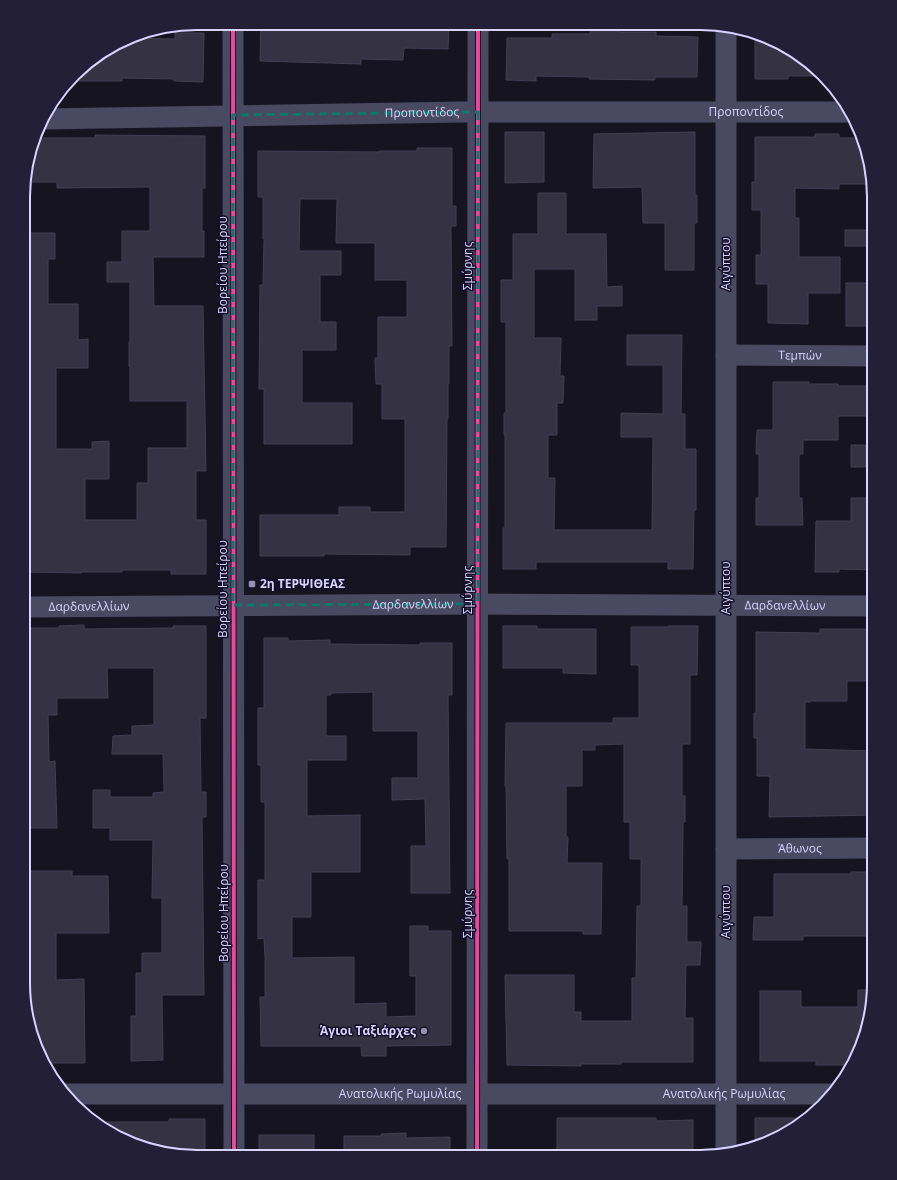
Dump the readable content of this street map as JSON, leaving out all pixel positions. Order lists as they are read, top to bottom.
{
  "streets": {
    "street": [
      "Προποντίδος",
      "Αιγύπτου",
      "Βορείου Ηπείρου",
      "Σμύρνης",
      "Τεμπών",
      "Δαρδανελλίων",
      "Άθωνος",
      "Ανατολικής Ρωμυλίας"
    ]
  },
  "crossings": [
    ["Προποντίδος", "Αιγύπτου"],
    ["Προποντίδος", "Βορείου Ηπείρου"],
    ["Προποντίδος", "Σμύρνης"],
    ["Αιγύπτου", "Τεμπών"],
    ["Αιγύπτου", "Δαρδανελλίων"],
    ["Αιγύπτου", "Άθωνος"],
    ["Αιγύπτου", "Ανατολικής Ρωμυλίας"],
    ["Βορείου Ηπείρου", "Δαρδανελλίων"],
    ["Βορείου Ηπείρου", "Ανατολικής Ρωμυλίας"],
    ["Σμύρνης", "Δαρδανελλίων"],
    ["Σμύρνης", "Ανατολικής Ρωμυλίας"]
  ],
  "places": {
    "transit": ["2η ΤΕΡΨΙΘΕΑΣ"],
    "other": ["Άγιοι Ταξιάρχες"]
  }
}
